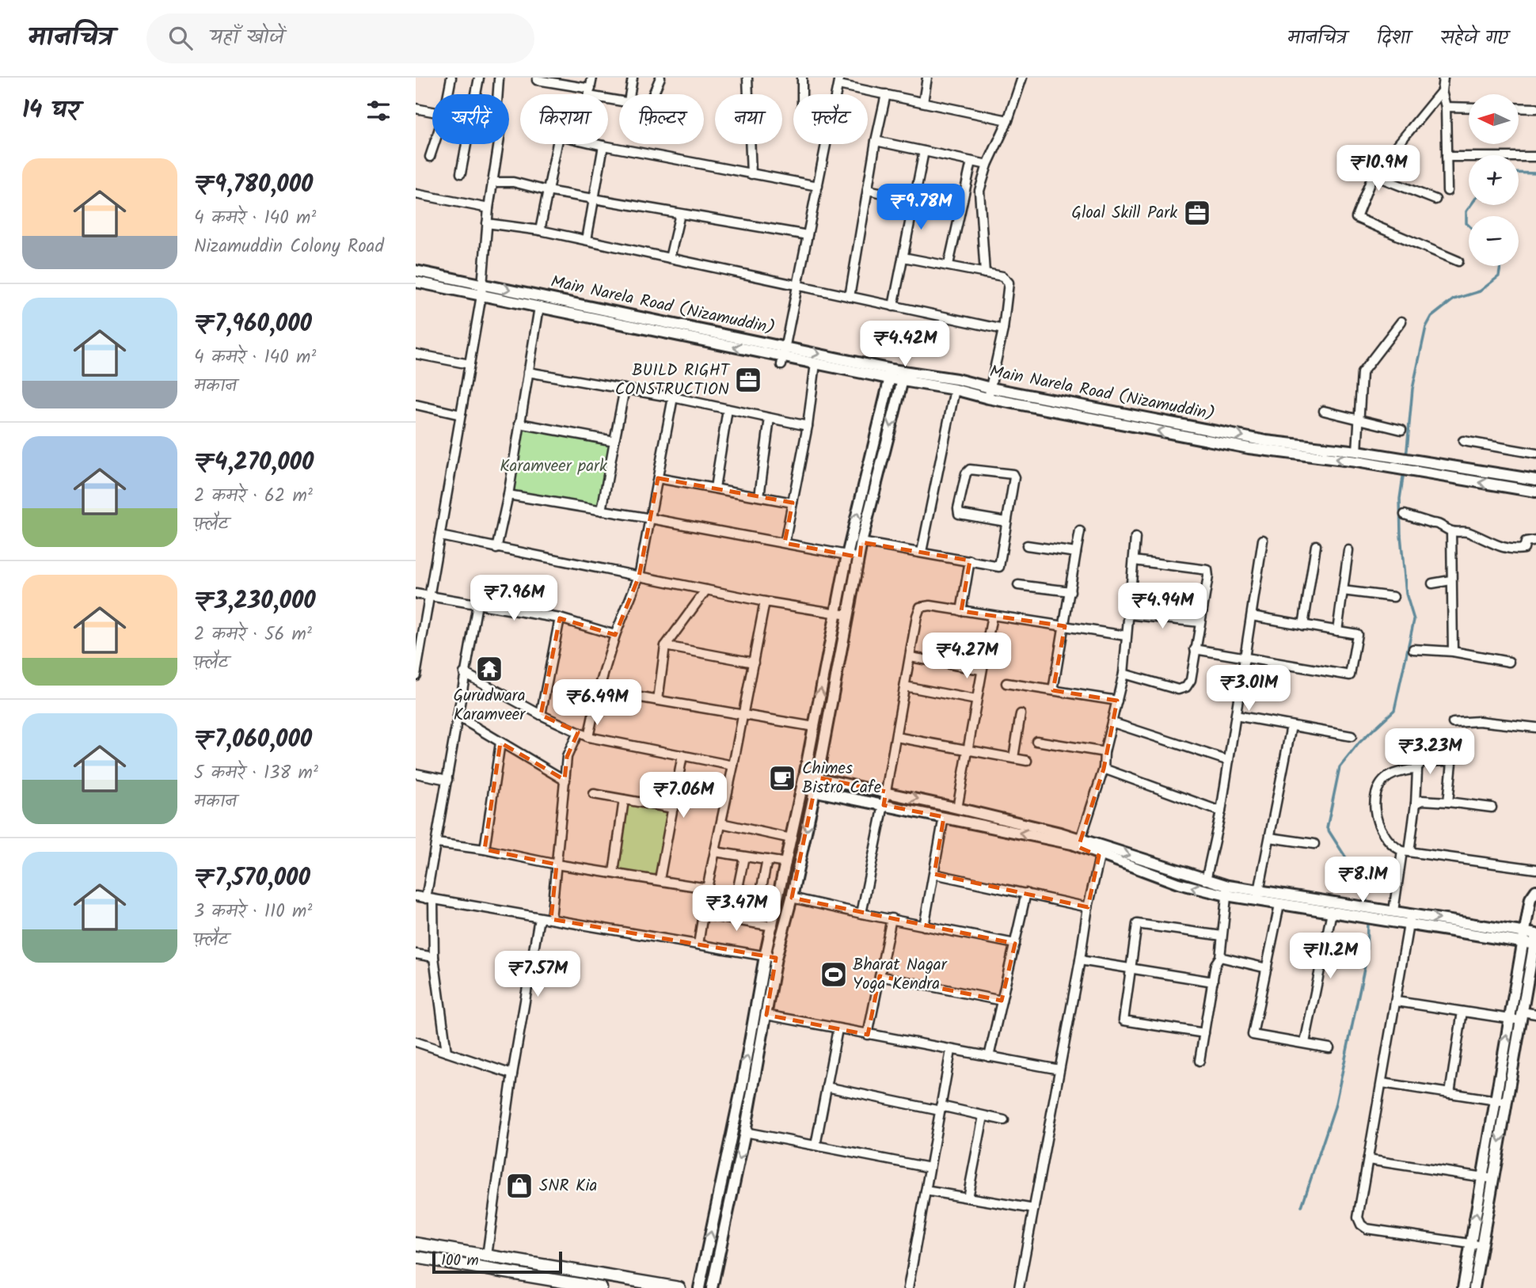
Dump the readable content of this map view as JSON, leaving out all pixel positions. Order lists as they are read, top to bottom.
{
  "streets": {
    "street": ["Main Narela Road (Nizamuddin)"]
  },
  "parks": ["Karamveer park"],
  "places": {
    "office": ["Gloal Skill Park", "BUILD RIGHT CONSTRUCTION"],
    "temple": ["Gurudwara Karamveer"],
    "cafe": ["Chimes Bistro Cafe"],
    "sports": ["Bharat Nagar Yoga Kendra"],
    "shop": ["SNR Kia"]
  },
  "scale_bar": "100 m",
  "north": "left",
  "page": {
    "header": "मानचित्र",
    "search": "यहाँ खोजें",
    "nav": ["मानचित्र", "दिशा", "सहेजे गए"],
    "heading": "14 घर",
    "map_buttons": ["+", "−"],
    "chip": [
      "खरीदें",
      "किराया",
      "फ़िल्टर",
      "नया",
      "फ़्लैट"
    ],
    "list": [
      {
        "name": "₹9,780,000",
        "note": "4 कमरे · 140 m² · Nizamuddin Colony Road"
      },
      {
        "name": "₹7,960,000",
        "note": "4 कमरे · 140 m² · मकान"
      },
      {
        "name": "₹4,270,000",
        "note": "2 कमरे · 62 m² · फ़्लैट"
      },
      {
        "name": "₹3,230,000",
        "note": "2 कमरे · 56 m² · फ़्लैट"
      },
      {
        "name": "₹7,060,000",
        "note": "5 कमरे · 138 m² · मकान"
      },
      {
        "name": "₹7,570,000",
        "note": "3 कमरे · 110 m² · फ़्लैट"
      }
    ],
    "price": [
      "₹10.9M",
      "₹9.78M",
      "₹4.42M",
      "₹7.96M",
      "₹4.94M",
      "₹4.27M",
      "₹3.01M",
      "₹6.49M",
      "₹3.23M",
      "₹7.06M",
      "₹8.1M",
      "₹3.47M",
      "₹11.2M",
      "₹7.57M"
    ],
    "scale": "100 m"
  }
}
